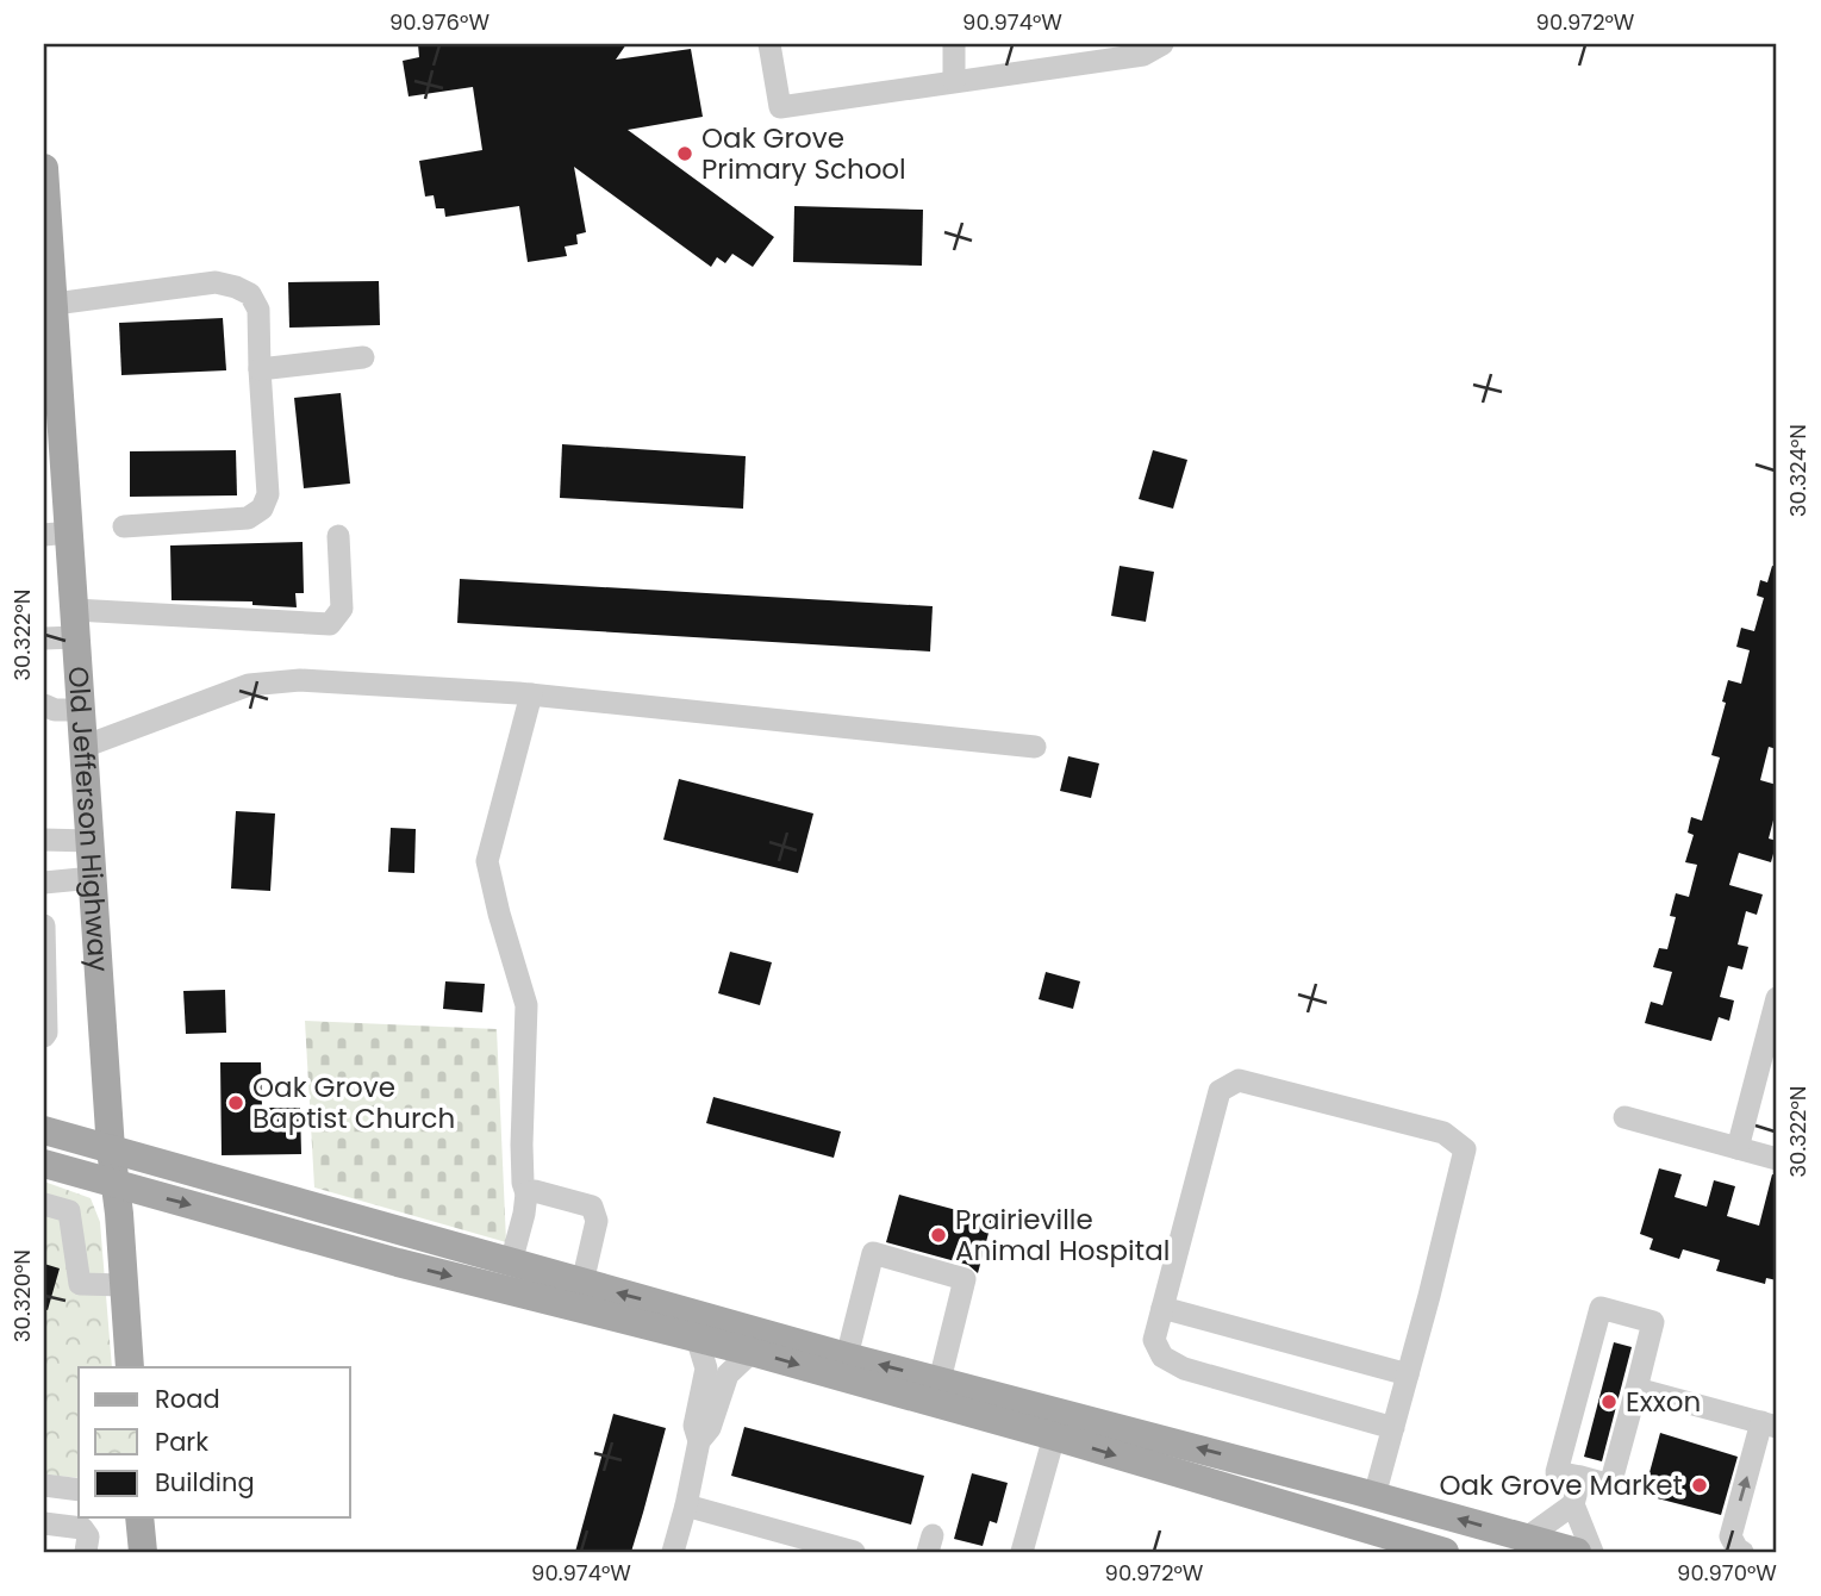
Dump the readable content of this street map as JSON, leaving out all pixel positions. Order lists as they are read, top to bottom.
{
  "streets": {
    "main road": ["Old Jefferson Highway"]
  },
  "places": [
    "Oak Grove Primary School",
    "Oak Grove Baptist Church",
    "Prairieville Animal Hospital",
    "Exxon",
    "Oak Grove Market"
  ],
  "legend": ["Road", "Park", "Building"],
  "coordinates": [
    "90.976°W",
    "90.974°W",
    "90.972°W",
    "30.324°N",
    "30.322°N",
    "30.320°N",
    "90.970°W"
  ]
}
